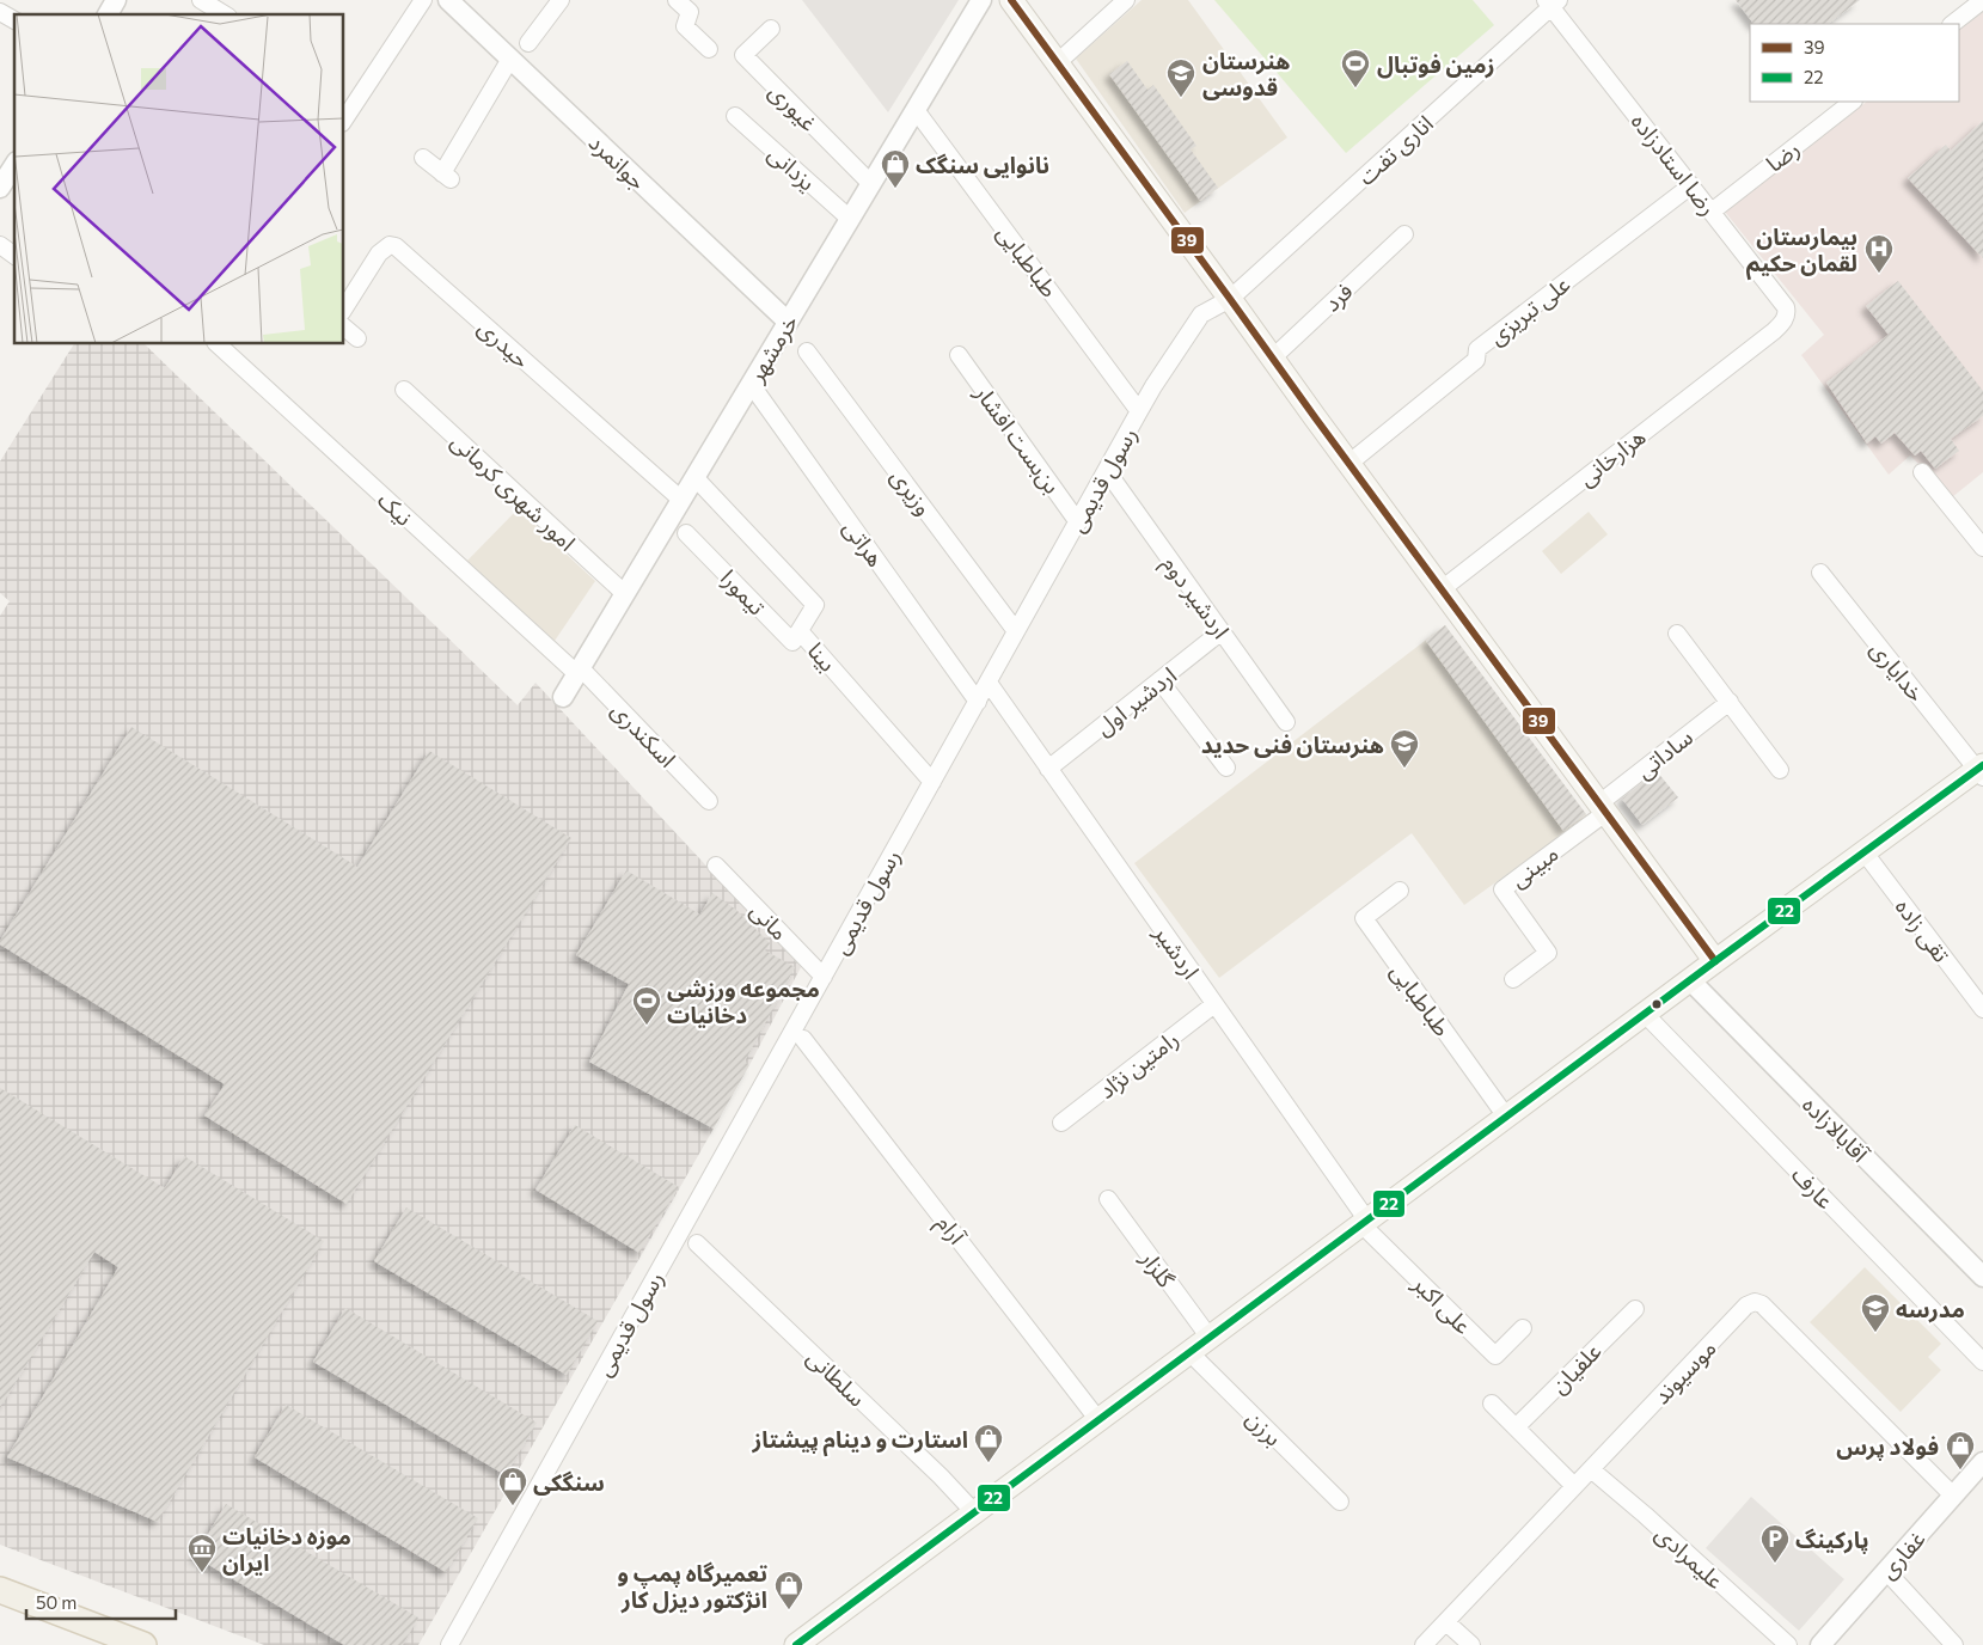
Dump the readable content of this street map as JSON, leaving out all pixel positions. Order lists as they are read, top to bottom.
{
  "streets": {
    "street": [
      "غیوری",
      "اناری تفت",
      "رضا",
      "جوانمرد",
      "رضا استادزاده",
      "یزدانی",
      "طباطبایی",
      "فرد",
      "علی تبریزی",
      "حیدری",
      "خرمشهر",
      "بن‌بست افشار",
      "هزارخانی",
      "رسول قدیمی",
      "امور شهری کرمانی",
      "وزیری",
      "نیک",
      "هراتی",
      "تیمورا",
      "اردشیر دوم",
      "بینا",
      "خدایاری",
      "اردشیر اول",
      "اسکندری",
      "ساداتی",
      "مبینی",
      "مانی",
      "تقی زاده",
      "اردشیر",
      "رامتین نژاد",
      "آقابالازاده",
      "عارف",
      "آرام",
      "گلزار",
      "علی اکبر",
      "علفیان",
      "موسیوند",
      "سلطانی",
      "برزن",
      "غفاری",
      "علیمرادی"
    ]
  },
  "crossings": [
    ["غیوری", "خرمشهر"],
    ["اناری تفت", "رضا استادزاده"],
    ["اناری تفت", "رسول قدیمی"],
    ["رضا", "رضا استادزاده"],
    ["جوانمرد", "خرمشهر"],
    ["رضا استادزاده", "علی تبریزی"],
    ["رضا استادزاده", "هزارخانی"],
    ["یزدانی", "خرمشهر"],
    ["طباطبایی", "خرمشهر"],
    ["طباطبایی", "رسول قدیمی"],
    ["حیدری", "خرمشهر"],
    ["خرمشهر", "امور شهری کرمانی"],
    ["خرمشهر", "نیک"],
    ["خرمشهر", "هراتی"],
    ["خرمشهر", "بینا"],
    ["خرمشهر", "اسکندری"],
    ["بن‌بست افشار", "رسول قدیمی"],
    ["رسول قدیمی", "وزیری"],
    ["رسول قدیمی", "هراتی"],
    ["رسول قدیمی", "اردشیر دوم"],
    ["رسول قدیمی", "بینا"],
    ["رسول قدیمی", "مانی"],
    ["رسول قدیمی", "اردشیر"],
    ["نیک", "اسکندری"],
    ["تیمورا", "بینا"],
    ["اردشیر دوم", "اردشیر اول"],
    ["اردشیر اول", "اردشیر"],
    ["ساداتی", "مبینی"],
    ["اردشیر", "رامتین نژاد"],
    ["اردشیر", "علی اکبر"],
    ["موسیوند", "غفاری"],
    ["موسیوند", "علیمرادی"]
  ],
  "places": {
    "sports": ["زمین فوتبال", "مجموعه ورزشی دخانیات"],
    "school or university": ["هنرستان قدوسی", "هنرستان فنی حدید", "مدرسه"],
    "shop": [
      "نانوایی سنگک",
      "استارت و دینام پیشتاز",
      "فولاد پرس",
      "سنگکی",
      "تعمیرگاه پمپ و انژکتور دیزل کار"
    ],
    "hospital": ["بیمارستان لقمان حکیم"],
    "parking": ["پارکینگ"],
    "museum": ["موزه دخانیات ایران"]
  },
  "lines": ["transit line 39", "transit line 22"],
  "legend": ["39", "22"],
  "scale_bar": "50 m"
}
